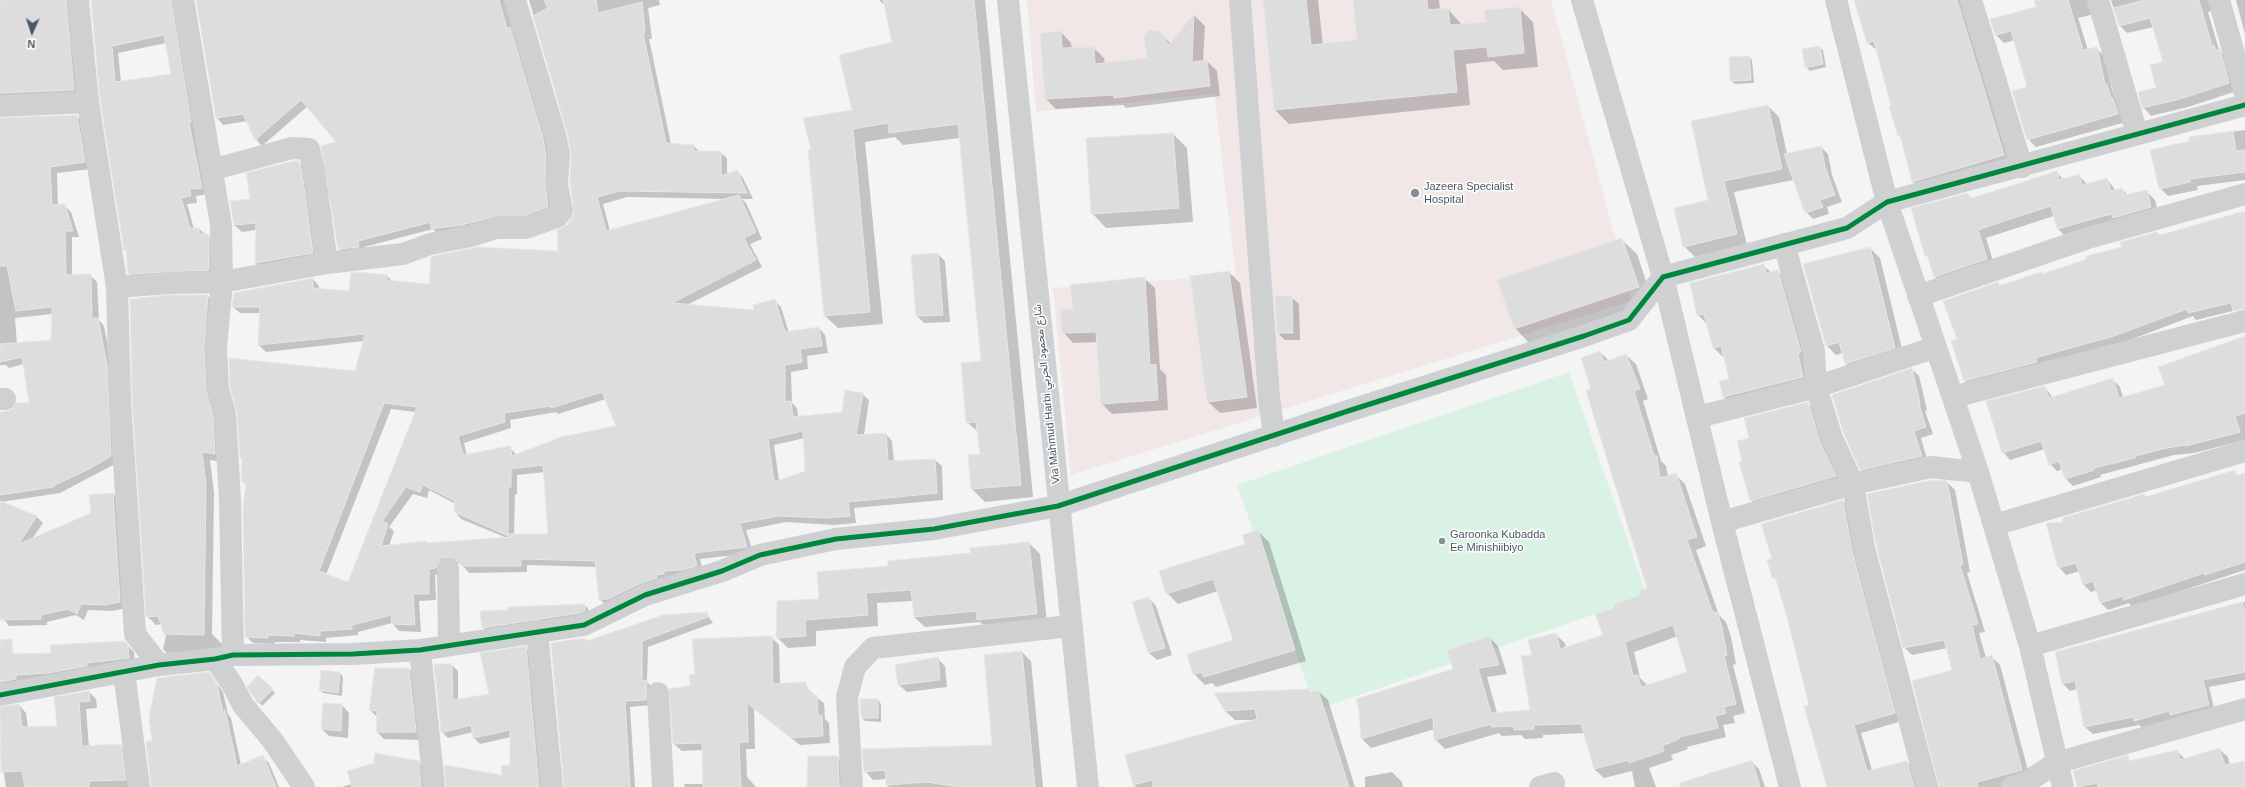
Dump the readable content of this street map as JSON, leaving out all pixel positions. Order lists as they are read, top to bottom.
{
  "streets": {
    "street": ["Via Mahmud Harbi شارع محمود الحربي"]
  },
  "places": ["Jazeera Specialist Hospital", "Garoonka Kubadda Ee Minishiibiyo"],
  "north": "bottom"
}
